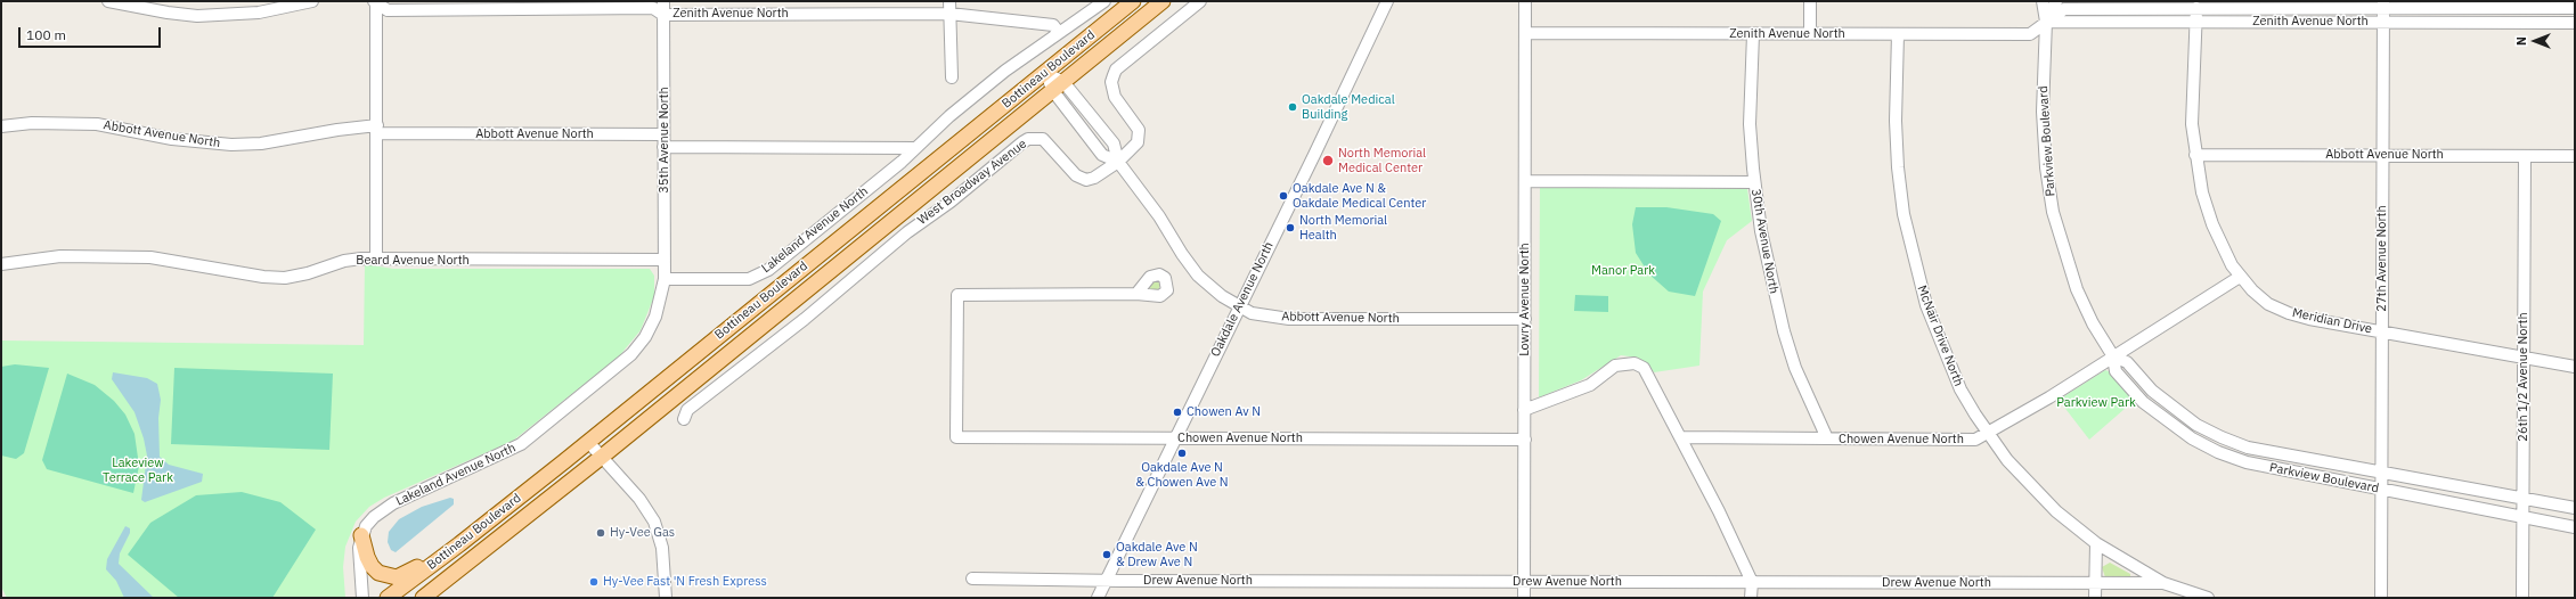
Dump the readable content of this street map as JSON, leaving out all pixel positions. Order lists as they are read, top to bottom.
{
  "streets": {
    "main road": ["Bottineau Boulevard"],
    "street": [
      "Zenith Avenue North",
      "Abbott Avenue North",
      "35th Avenue North",
      "Parkview Boulevard",
      "West Broadway Avenue",
      "Lakeland Avenue North",
      "30th Avenue North",
      "27th Avenue North",
      "Beard Avenue North",
      "Oakdale Avenue North",
      "Lowry Avenue North",
      "Meridian Drive",
      "McNair Drive North",
      "26th 1/2 Avenue North",
      "Chowen Avenue North",
      "Drew Avenue North"
    ]
  },
  "crossings": [
    ["Zenith Avenue North", "35th Avenue North"],
    ["Zenith Avenue North", "Parkview Boulevard"],
    ["Zenith Avenue North", "Lakeland Avenue North"],
    ["Zenith Avenue North", "30th Avenue North"],
    ["Zenith Avenue North", "27th Avenue North"],
    ["Zenith Avenue North", "Lowry Avenue North"],
    ["Zenith Avenue North", "Meridian Drive"],
    ["Zenith Avenue North", "McNair Drive North"],
    ["Bottineau Boulevard", "Abbott Avenue North"],
    ["Abbott Avenue North", "35th Avenue North"],
    ["Abbott Avenue North", "West Broadway Avenue"],
    ["Abbott Avenue North", "27th Avenue North"],
    ["Abbott Avenue North", "Oakdale Avenue North"],
    ["Abbott Avenue North", "Lowry Avenue North"],
    ["Abbott Avenue North", "Meridian Drive"],
    ["Abbott Avenue North", "26th 1/2 Avenue North"],
    ["35th Avenue North", "Lakeland Avenue North"],
    ["35th Avenue North", "Beard Avenue North"],
    ["Parkview Boulevard", "27th Avenue North"],
    ["Parkview Boulevard", "26th 1/2 Avenue North"],
    ["Parkview Boulevard", "Chowen Avenue North"],
    ["30th Avenue North", "Chowen Avenue North"],
    ["27th Avenue North", "Meridian Drive"],
    ["Oakdale Avenue North", "Chowen Avenue North"],
    ["Oakdale Avenue North", "Drew Avenue North"],
    ["Lowry Avenue North", "Chowen Avenue North"],
    ["Lowry Avenue North", "Drew Avenue North"],
    ["Meridian Drive", "26th 1/2 Avenue North"],
    ["Meridian Drive", "Chowen Avenue North"],
    ["McNair Drive North", "Chowen Avenue North"],
    ["McNair Drive North", "Drew Avenue North"]
  ],
  "parks": ["Manor Park", "Parkview Park", "Lakeview Terrace Park"],
  "places": [
    "Oakdale Medical Building",
    "North Memorial Medical Center",
    "Oakdale Ave N & Oakdale Medical Center",
    "North Memorial Health",
    "Chowen Av N",
    "Oakdale Ave N & Chowen Ave N",
    "Hy-Vee Gas",
    "Oakdale Ave N & Drew Ave N",
    "Hy-Vee Fast 'N Fresh Express"
  ],
  "scale_bar": "100 m",
  "north": "left"
}
